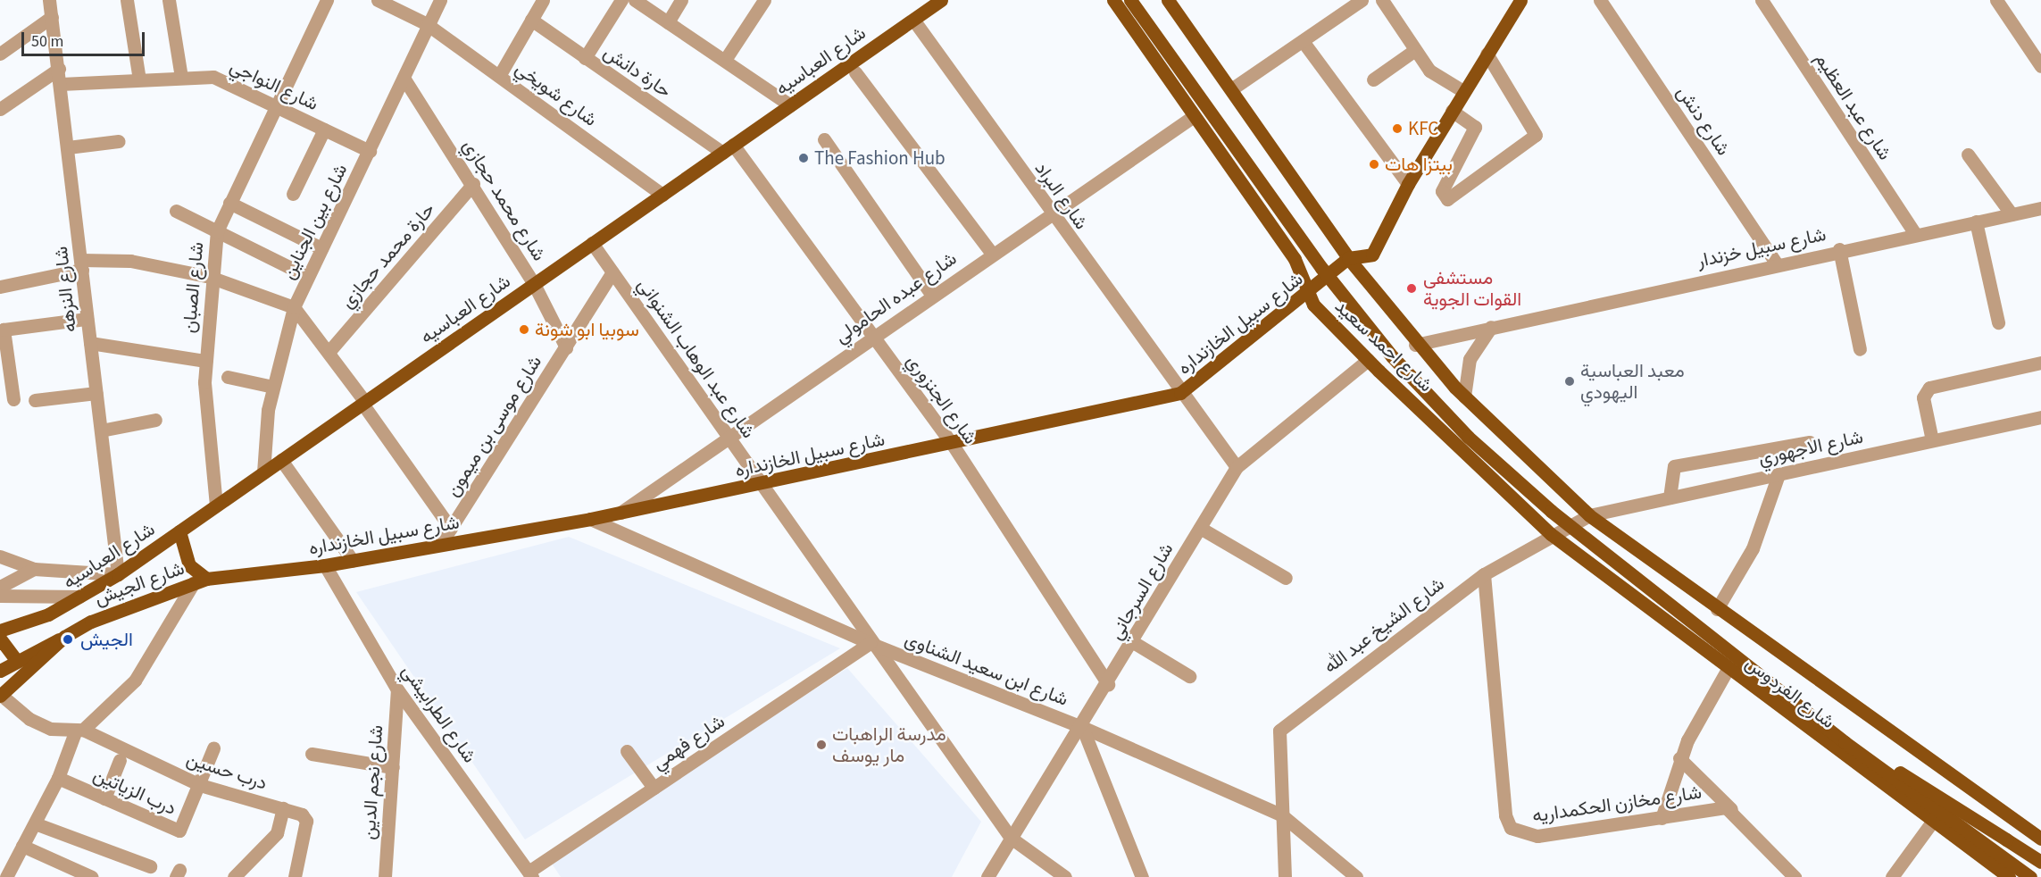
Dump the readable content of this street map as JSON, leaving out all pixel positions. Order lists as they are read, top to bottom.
{
  "streets": {
    "main road": [
      "شارع العباسيه",
      "شارع سبيل الخازنداره",
      "شارع احمد سعيد",
      "شارع الجيش",
      "شارع الفردوس"
    ],
    "street": [
      "حارة دانش",
      "شارع النواجي",
      "شارع شويخي",
      "شارع عبد العظيم",
      "شارع دنش",
      "شارع البراد",
      "شارع محمد حجازي",
      "شارع بين الجناين",
      "شارع سبيل خزندار",
      "حارة محمد حجازي",
      "شارع الصبان",
      "شارع النزهه",
      "شارع عبده الحامولي",
      "شارع عبد الوهاب الشنواني",
      "شارع الجنزوري",
      "شارع موسى بن ميمون",
      "شارع الاجهوري",
      "شارع السرجاني",
      "شارع الشيخ عبد الله",
      "شارع ابن سعيد الشناوى",
      "شارع الطرابيشي",
      "شارع فهمي",
      "درب حسين",
      "شارع نجم الدين",
      "درب الزياتين",
      "شارع مخازن الحكمداريه"
    ]
  },
  "crossings": [
    ["شارع العباسيه", "حارة دانش"],
    ["شارع العباسيه", "شارع شويخي"],
    ["شارع العباسيه", "شارع البراد"],
    ["شارع العباسيه", "شارع محمد حجازي"],
    ["شارع العباسيه", "شارع بين الجناين"],
    ["شارع العباسيه", "شارع الصبان"],
    ["شارع العباسيه", "شارع النزهه"],
    ["شارع العباسيه", "شارع عبد الوهاب الشنواني"],
    ["شارع العباسيه", "شارع الجنزوري"],
    ["حارة دانش", "شارع الجنزوري"],
    ["شارع النواجي", "شارع بين الجناين"],
    ["شارع النواجي", "شارع الصبان"],
    ["شارع النواجي", "شارع النزهه"],
    ["شارع شويخي", "شارع بين الجناين"],
    ["شارع عبد العظيم", "شارع سبيل خزندار"],
    ["شارع دنش", "شارع سبيل خزندار"],
    ["شارع البراد", "شارع عبده الحامولي"],
    ["شارع البراد", "شارع سبيل الخازنداره"],
    ["شارع البراد", "شارع السرجاني"],
    ["شارع محمد حجازي", "شارع بين الجناين"],
    ["شارع محمد حجازي", "حارة محمد حجازي"],
    ["شارع محمد حجازي", "شارع موسى بن ميمون"],
    ["شارع سبيل خزندار", "شارع احمد سعيد"],
    ["شارع عبده الحامولي", "شارع سبيل الخازنداره"],
    ["شارع عبده الحامولي", "شارع احمد سعيد"],
    ["شارع عبده الحامولي", "شارع عبد الوهاب الشنواني"],
    ["شارع عبده الحامولي", "شارع الجنزوري"],
    ["شارع سبيل الخازنداره", "شارع احمد سعيد"],
    ["شارع سبيل الخازنداره", "شارع عبد الوهاب الشنواني"],
    ["شارع سبيل الخازنداره", "شارع الجنزوري"],
    ["شارع سبيل الخازنداره", "شارع موسى بن ميمون"],
    ["شارع سبيل الخازنداره", "شارع الجيش"],
    ["شارع سبيل الخازنداره", "شارع ابن سعيد الشناوى"],
    ["شارع سبيل الخازنداره", "شارع الطرابيشي"],
    ["شارع احمد سعيد", "شارع الاجهوري"],
    ["شارع احمد سعيد", "شارع السرجاني"],
    ["شارع احمد سعيد", "شارع الشيخ عبد الله"],
    ["شارع احمد سعيد", "شارع الفردوس"],
    ["شارع عبد الوهاب الشنواني", "شارع موسى بن ميمون"],
    ["شارع عبد الوهاب الشنواني", "شارع السرجاني"],
    ["شارع عبد الوهاب الشنواني", "شارع ابن سعيد الشناوى"],
    ["شارع عبد الوهاب الشنواني", "شارع فهمي"],
    ["شارع الجنزوري", "شارع السرجاني"],
    ["شارع الاجهوري", "شارع الشيخ عبد الله"],
    ["شارع الاجهوري", "شارع الفردوس"],
    ["شارع الجيش", "درب حسين"],
    ["شارع السرجاني", "شارع ابن سعيد الشناوى"],
    ["شارع الشيخ عبد الله", "شارع ابن سعيد الشناوى"],
    ["شارع الشيخ عبد الله", "شارع الفردوس"],
    ["شارع الشيخ عبد الله", "شارع مخازن الحكمداريه"],
    ["شارع ابن سعيد الشناوى", "شارع فهمي"],
    ["شارع الطرابيشي", "شارع فهمي"],
    ["شارع الطرابيشي", "شارع نجم الدين"],
    ["درب حسين", "درب الزياتين"]
  ],
  "places": [
    "KFC",
    "The Fashion Hub",
    "بيتزا هات",
    "مستشفى القوات الجوية",
    "سوبيا ابو شونة",
    "معبد العباسية اليهودي",
    "الجيش",
    "مدرسة الراهبات مار يوسف"
  ],
  "scale_bar": "50 m"
}
